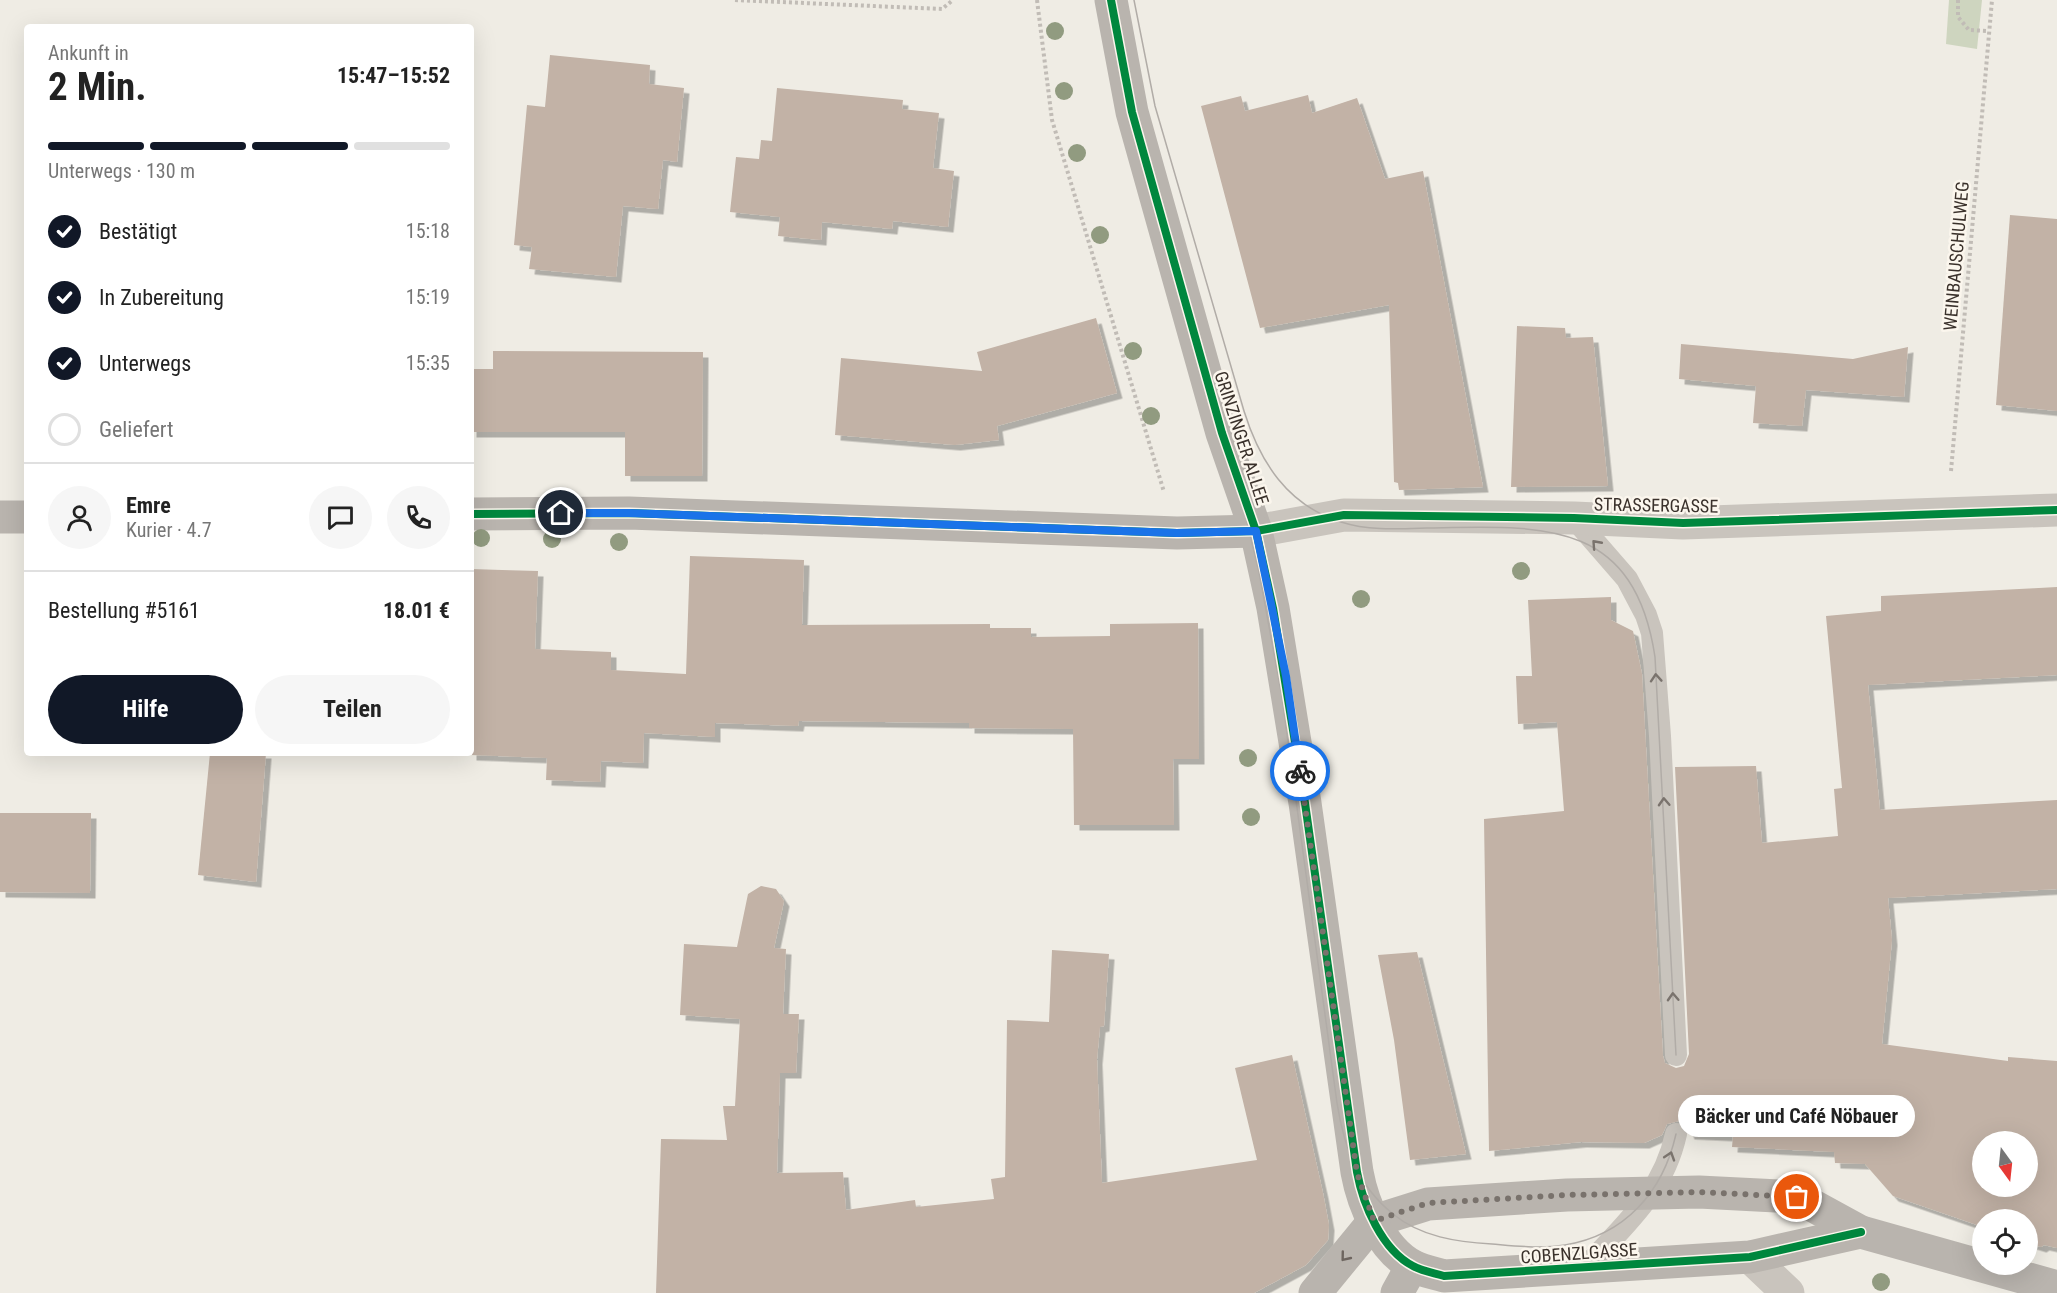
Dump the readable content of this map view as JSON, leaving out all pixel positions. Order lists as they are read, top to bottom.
{
  "streets": {
    "street": ["GRINZINGER ALLEE", "STRASSERGASSE", "COBENZLGASSE"],
    "path": ["WEINBAUSCHULWEG"]
  },
  "crossings": [
    ["WEINBAUSCHULWEG", "STRASSERGASSE"],
    ["GRINZINGER ALLEE", "STRASSERGASSE"],
    ["GRINZINGER ALLEE", "COBENZLGASSE"]
  ],
  "places": ["Bäcker und Café Nöbauer"],
  "north": "bottom",
  "page": {
    "heading": ["2 Min.", "Ankunft in", "15:47–15:52"],
    "panel": [
      "Emre",
      "Kurier · 4.7",
      "Bestellung #5161",
      "18.01 €"
    ],
    "bar": "Unterwegs · 130 m",
    "list": [
      ["Bestätigt", "15:18"],
      ["In Zubereitung", "15:19"],
      ["Unterwegs", "15:35"],
      "Geliefert"
    ],
    "buttons": ["Hilfe", "Teilen"],
    "bubble": "Bäcker und Café Nöbauer"
  }
}
